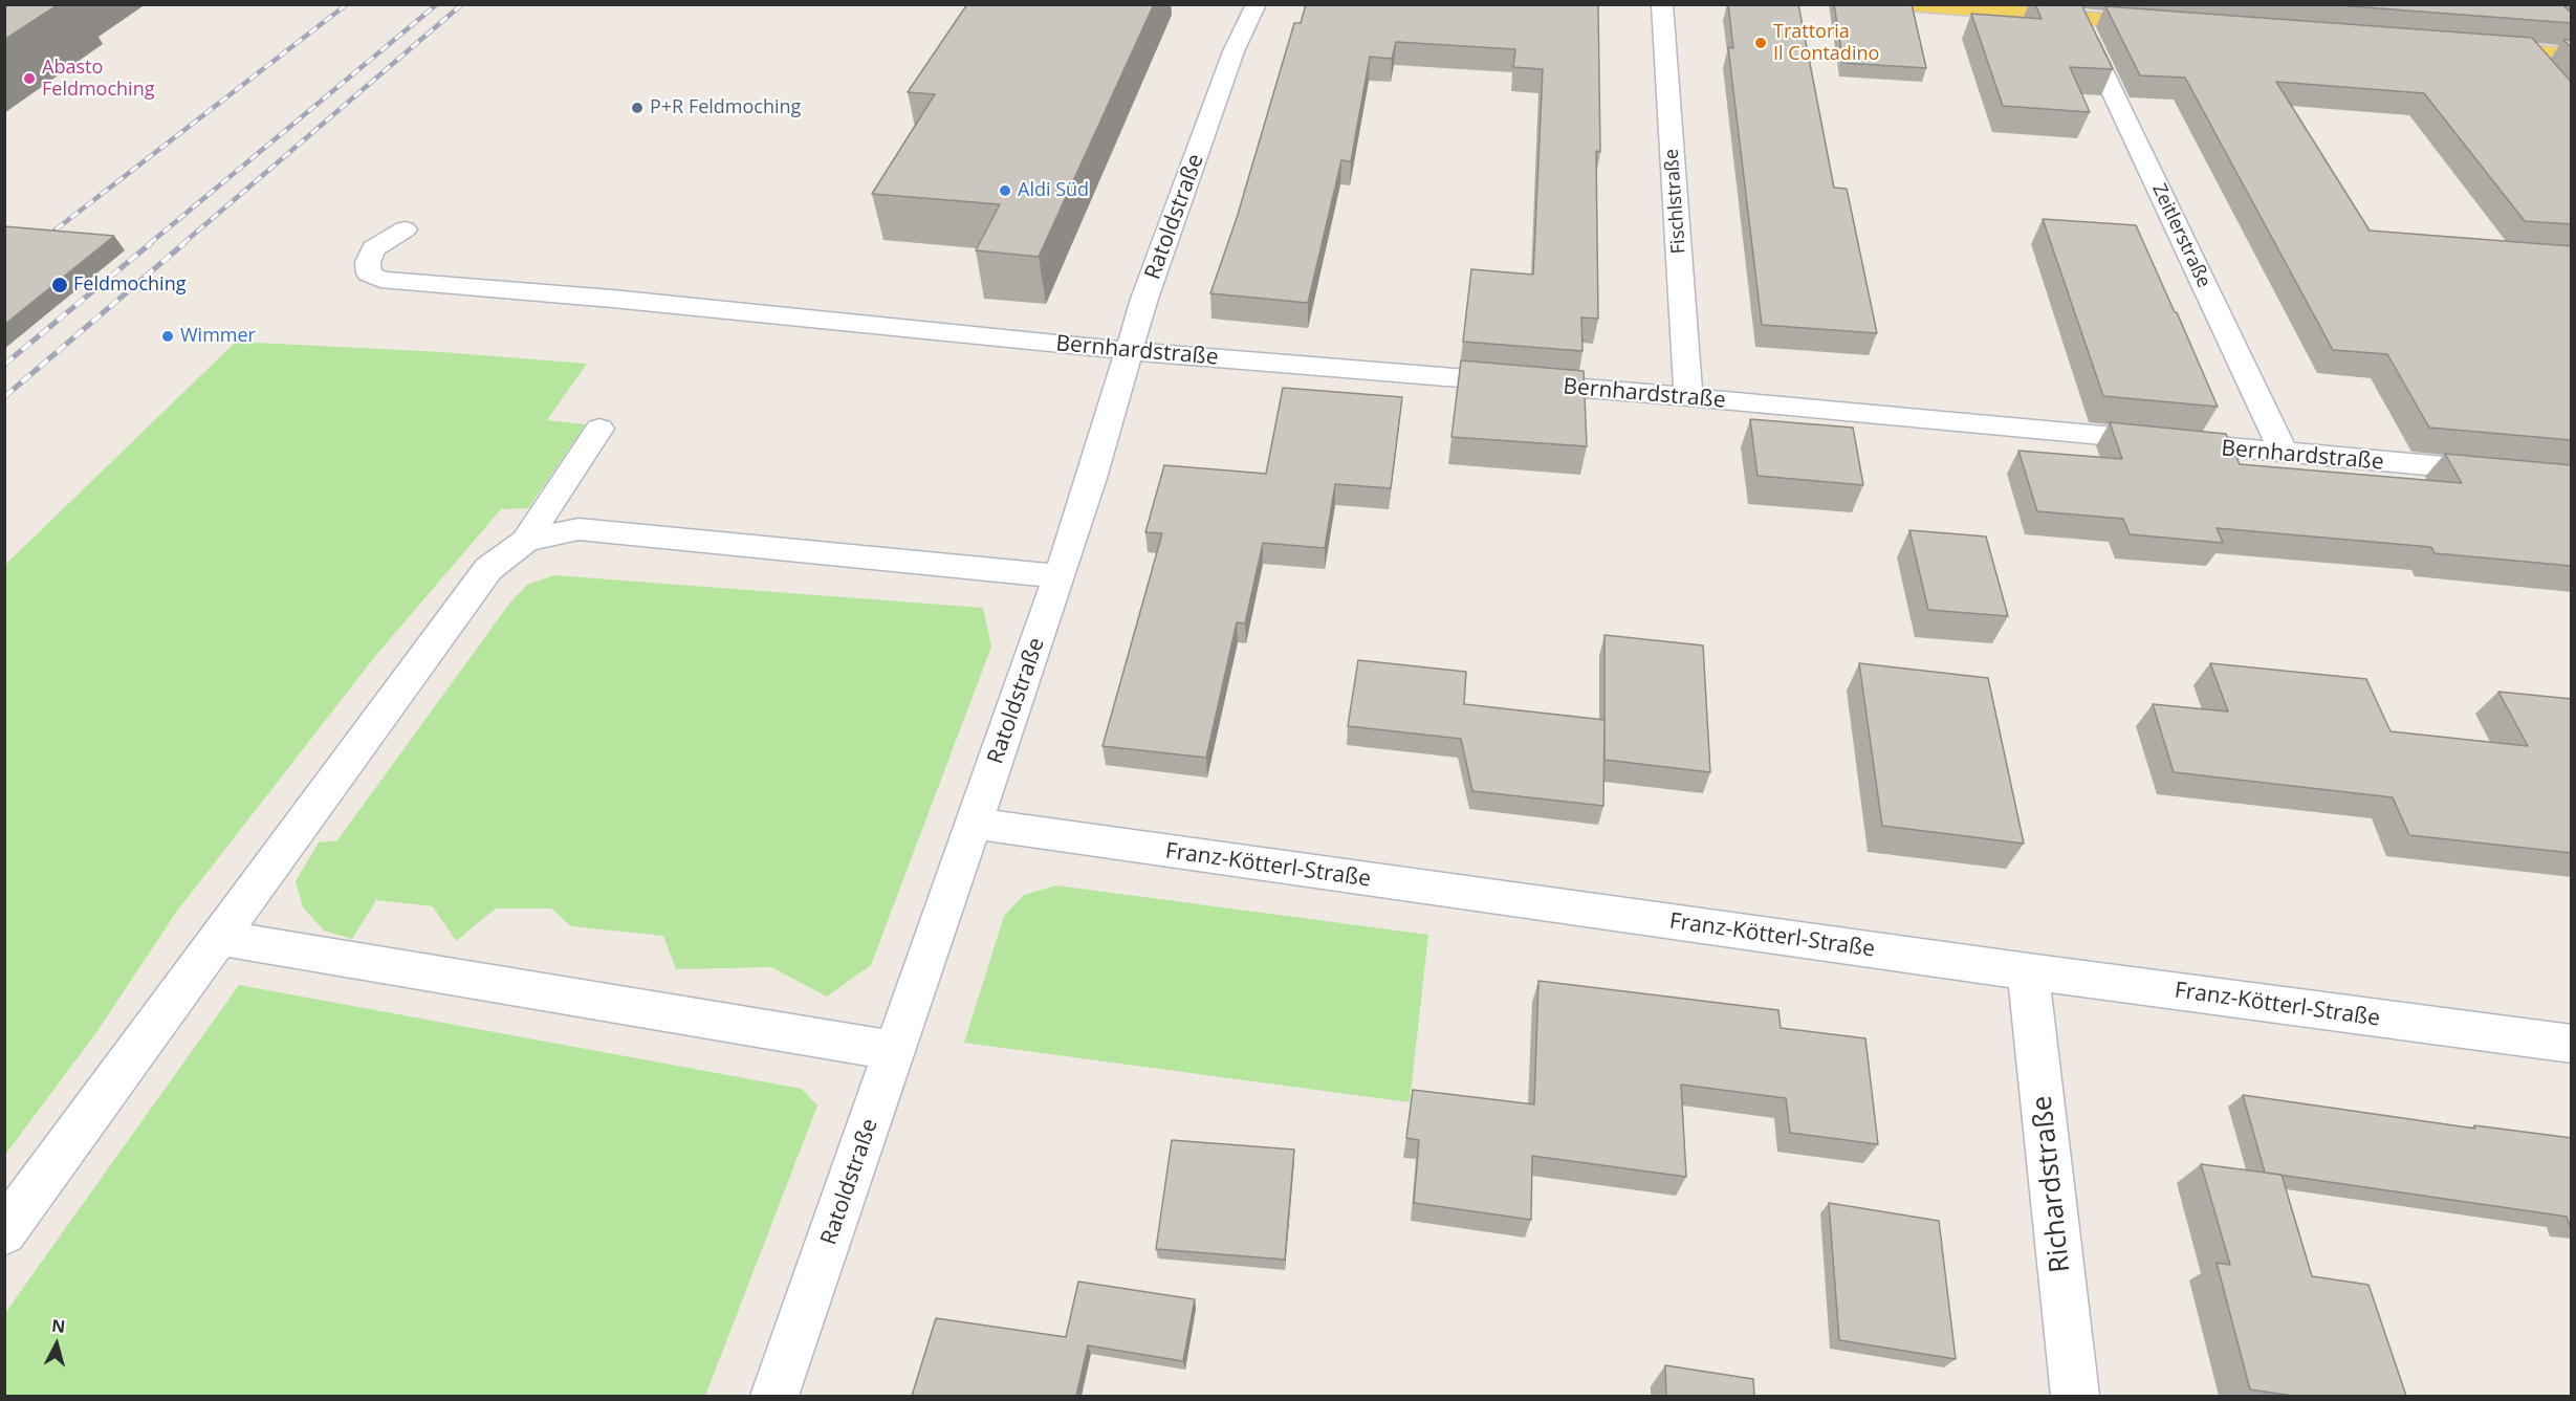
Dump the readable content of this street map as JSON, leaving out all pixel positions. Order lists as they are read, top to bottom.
{
  "streets": {
    "street": [
      "Fischlstraße",
      "Ratoldstraße",
      "Zeitlerstraße",
      "Bernhardstraße",
      "Franz-Kötterl-Straße",
      "Richardstraße"
    ]
  },
  "crossings": [
    ["Fischlstraße", "Bernhardstraße"],
    ["Ratoldstraße", "Bernhardstraße"],
    ["Ratoldstraße", "Franz-Kötterl-Straße"],
    ["Zeitlerstraße", "Bernhardstraße"],
    ["Franz-Kötterl-Straße", "Richardstraße"]
  ],
  "places": [
    "Trattoria Il Contadino",
    "Abasto Feldmoching",
    "P+R Feldmoching",
    "Aldi Süd",
    "Feldmoching",
    "Wimmer"
  ],
  "north": "top"
}
